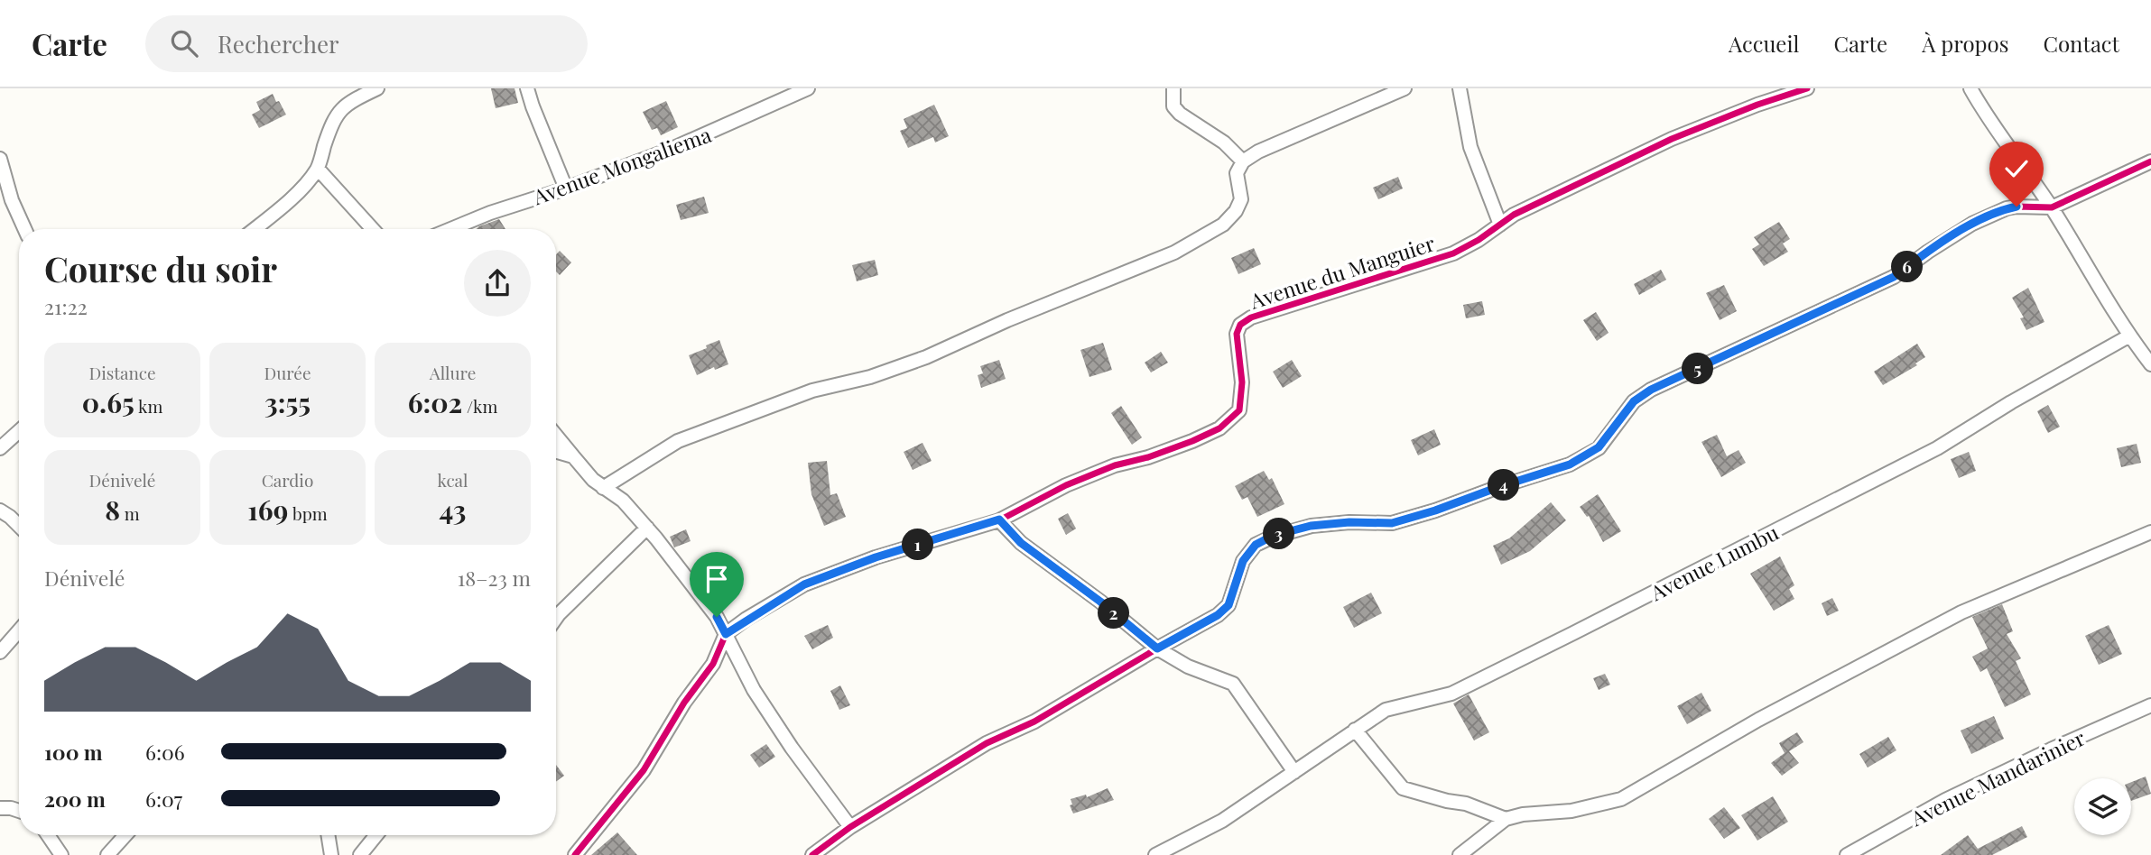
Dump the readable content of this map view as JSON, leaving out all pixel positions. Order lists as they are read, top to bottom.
{
  "streets": {
    "street": [
      "Avenue Mongaliema",
      "Avenue du Manguier",
      "Avenue Lumbu",
      "Avenue Mandarinier"
    ]
  },
  "page": {
    "header": "Carte",
    "search": "Rechercher",
    "nav": [
      "Accueil",
      "Carte",
      "À propos",
      "Contact"
    ],
    "heading": ["Course du soir", "21:22"],
    "pins": [
      "6",
      "5",
      "4",
      "3",
      "1",
      "2"
    ],
    "stats": [
      ["Distance", "0.65 km"],
      ["Durée", "3:55"],
      ["Allure", "6:02 /km"],
      ["Dénivelé", "8 m"],
      ["Cardio", "169 bpm"],
      ["kcal", "43"]
    ],
    "chart": ["Dénivelé", "18–23 m"],
    "list": [
      {
        "name": "100 m",
        "note": "6:06"
      },
      {
        "name": "200 m",
        "note": "6:07"
      }
    ]
  }
}
